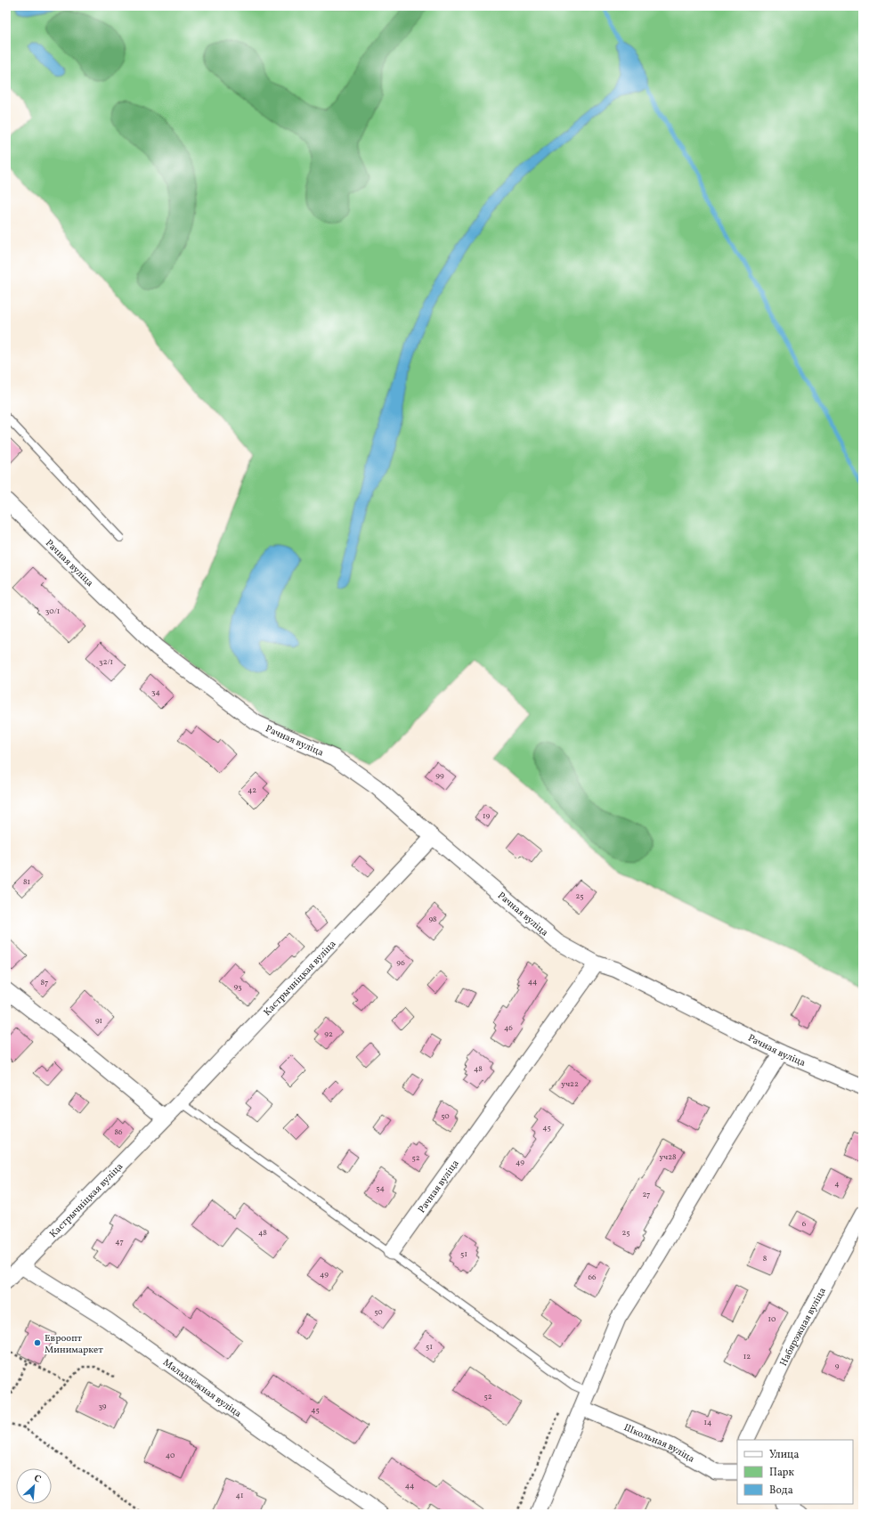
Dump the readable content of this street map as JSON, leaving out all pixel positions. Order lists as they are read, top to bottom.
{
  "streets": {
    "street": [
      "Рачная вуліца",
      "Кастрычніцкая вуліца",
      "Набярэжная вуліца",
      "Маладзёжная вуліца",
      "Школьная вуліца"
    ]
  },
  "crossings": [
    ["Рачная вуліца", "Кастрычніцкая вуліца"],
    ["Кастрычніцкая вуліца", "Маладзёжная вуліца"]
  ],
  "places": ["Евроопт Минимаркет"],
  "house_numbers": [
    "30/1",
    "32/1",
    "34",
    "99",
    "42",
    "19",
    "81",
    "25",
    "98",
    "96",
    "44",
    "87",
    "93",
    "91",
    "46",
    "92",
    "48",
    "уч22",
    "50",
    "45",
    "86",
    "уч28",
    "52",
    "49",
    "4",
    "54",
    "27",
    "6",
    "48",
    "25",
    "47",
    "51",
    "8",
    "49",
    "66",
    "50",
    "10",
    "51",
    "12",
    "9",
    "52",
    "39",
    "45",
    "14",
    "40",
    "44",
    "41"
  ],
  "legend": ["Улица", "Парк", "Вода"],
  "north": "top right"
}
